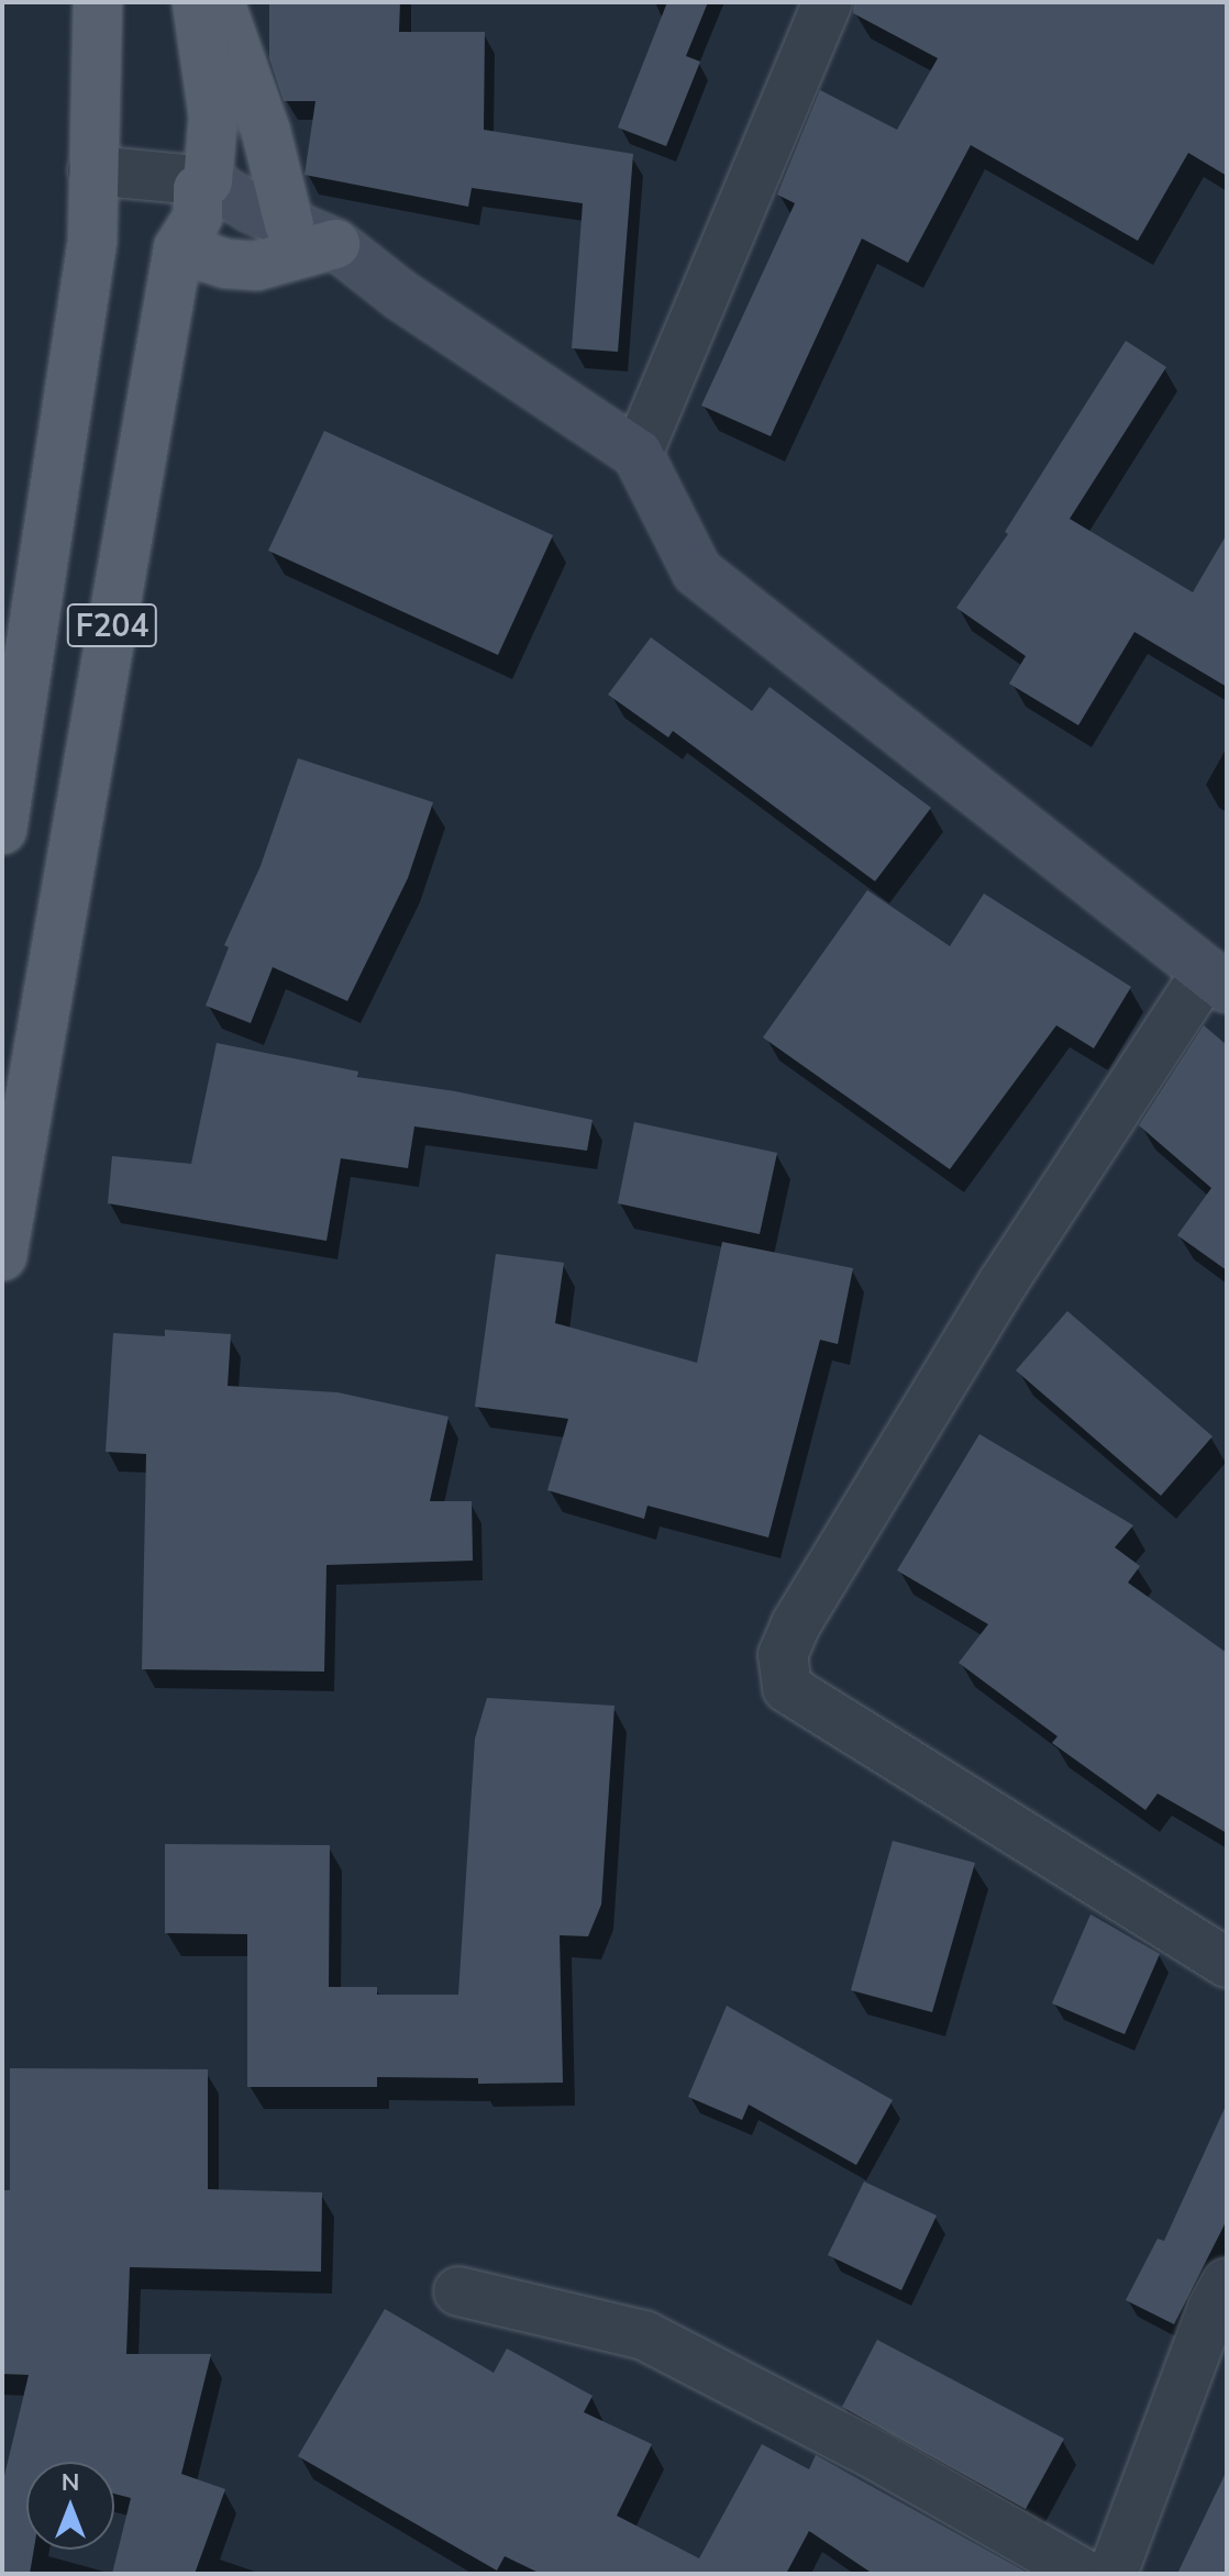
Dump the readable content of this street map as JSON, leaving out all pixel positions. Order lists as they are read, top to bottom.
{
  "streets": {
    "main road": ["F204"]
  },
  "north": "top"
}
